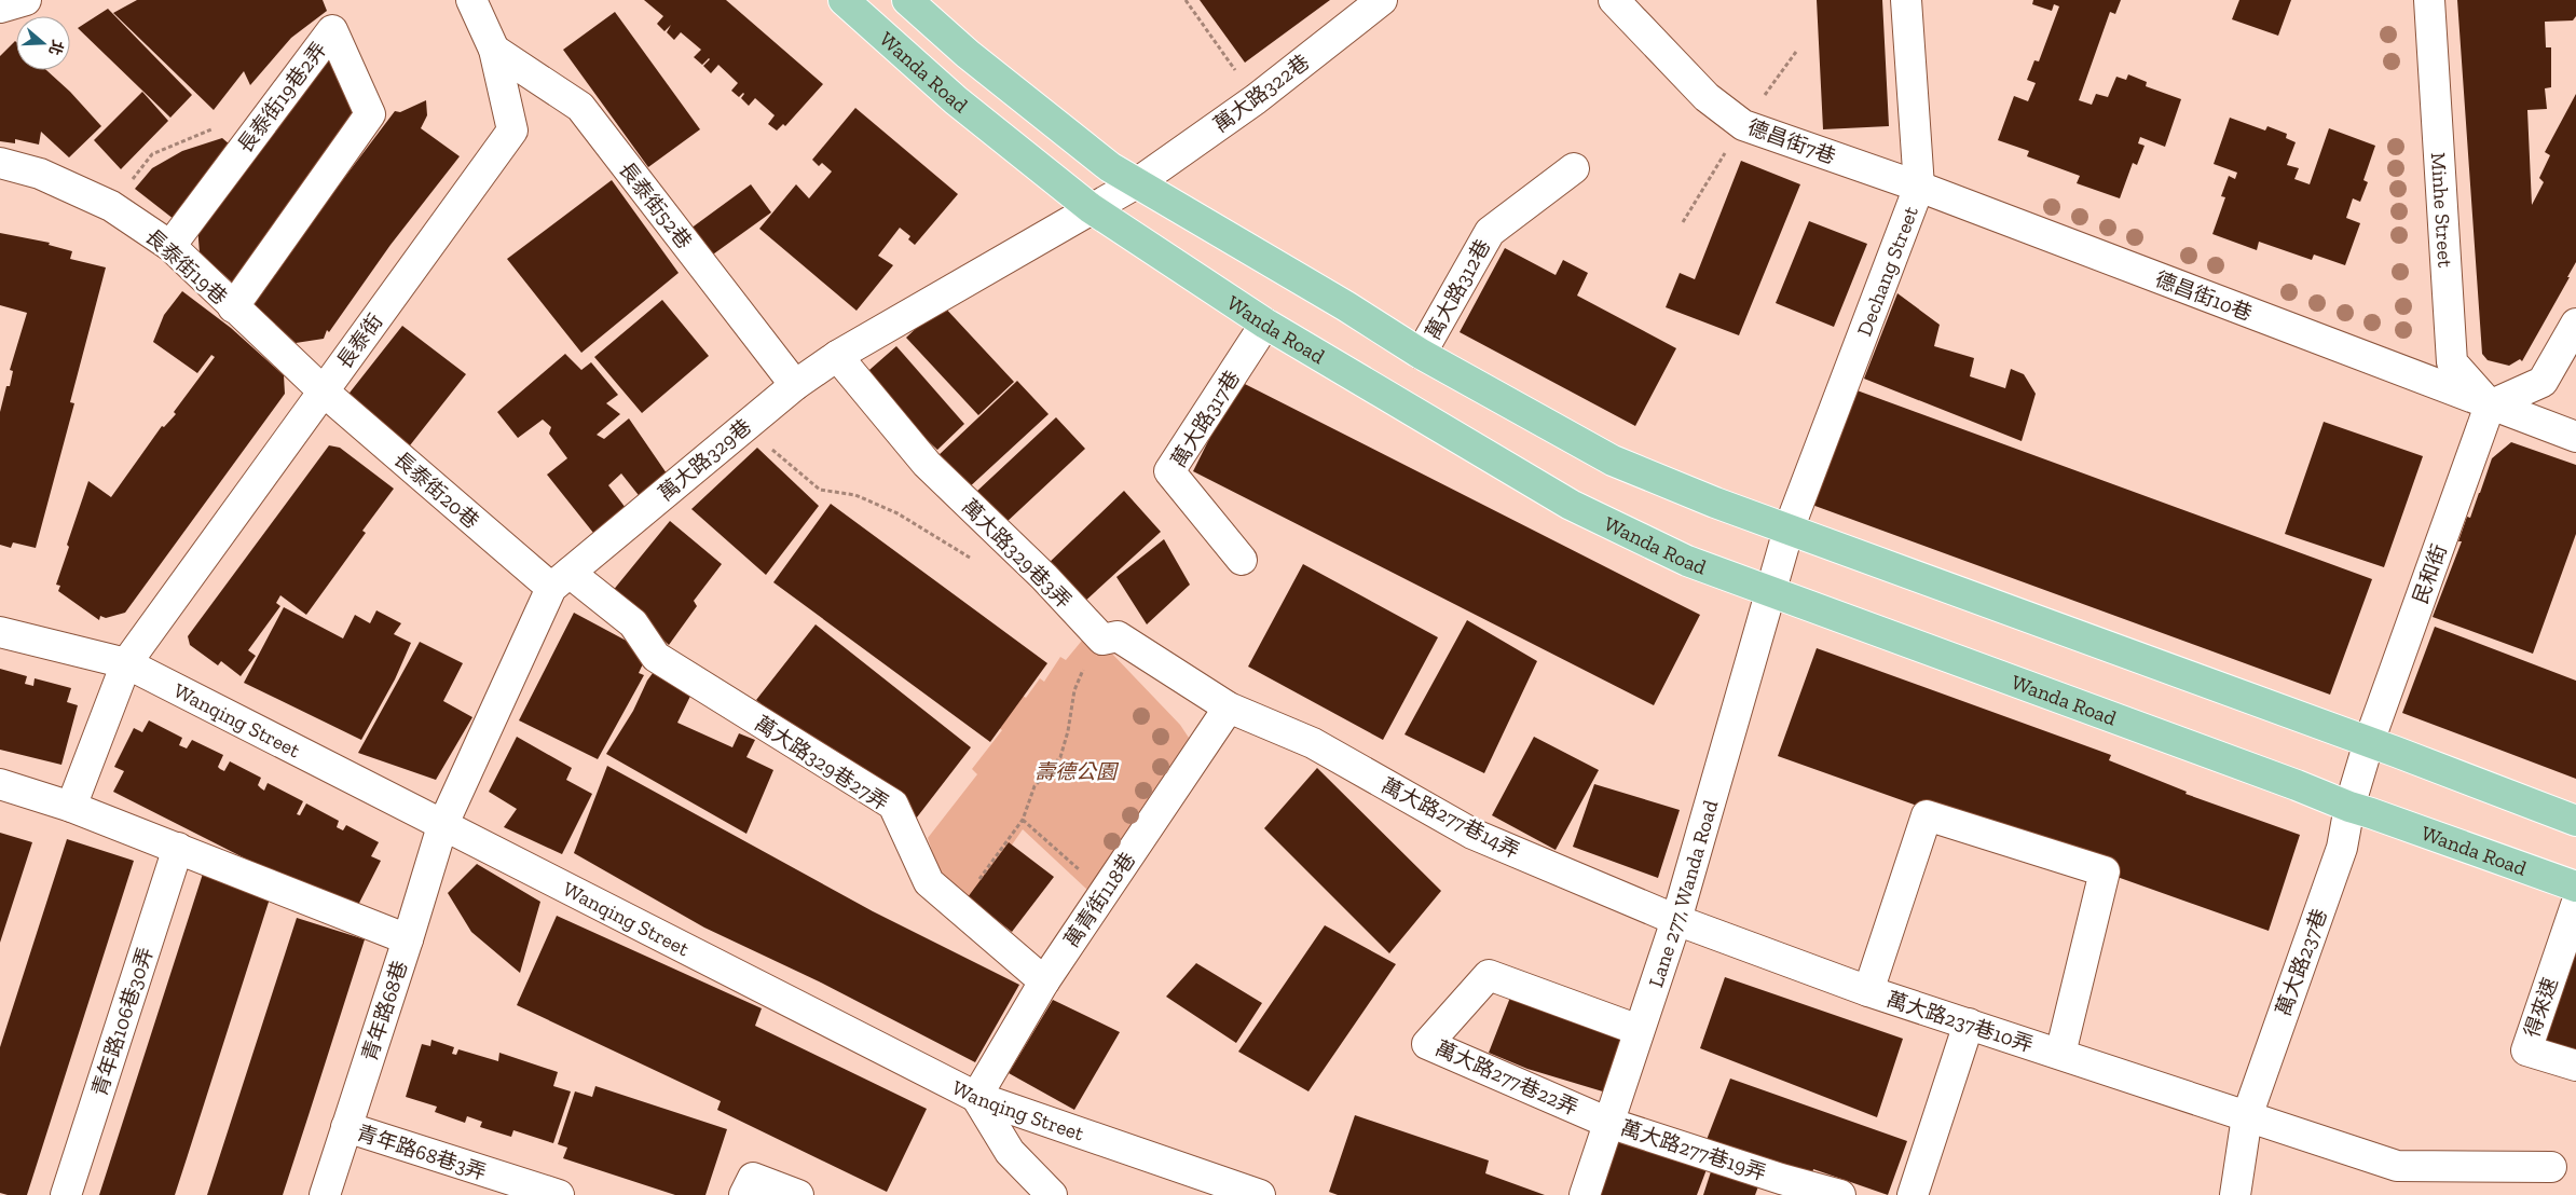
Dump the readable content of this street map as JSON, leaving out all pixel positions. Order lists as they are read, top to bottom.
{
  "streets": {
    "main road": ["Wanda Road"],
    "street": [
      "萬大路322巷",
      "長泰街19巷2弄",
      "德昌街7巷",
      "長泰街52巷",
      "Minhe Street",
      "長泰街19巷",
      "Dechang Street",
      "萬大路312巷",
      "德昌街10巷",
      "長泰街",
      "萬大路317巷",
      "萬大路329巷",
      "長泰街20巷",
      "萬大路329巷3弄",
      "民和街",
      "Wanqing Street",
      "萬大路329巷27弄",
      "萬大路277巷14弄",
      "Lane 277, Wanda Road",
      "萬青街118巷",
      "萬大路237巷",
      "得來速",
      "青年路68巷",
      "青年路106巷30弄",
      "萬大路237巷10弄",
      "萬大路277巷22弄",
      "萬大路277巷19弄",
      "青年路68巷3弄"
    ]
  },
  "crossings": [
    ["Wanda Road", "萬大路322巷"],
    ["Wanda Road", "Dechang Street"],
    ["Wanda Road", "萬大路312巷"],
    ["Wanda Road", "萬大路317巷"],
    ["Wanda Road", "萬大路329巷"],
    ["Wanda Road", "民和街"],
    ["Wanda Road", "Lane 277, Wanda Road"],
    ["Wanda Road", "萬大路237巷"],
    ["萬大路322巷", "萬大路329巷"],
    ["長泰街19巷2弄", "長泰街19巷"],
    ["德昌街7巷", "Dechang Street"],
    ["德昌街7巷", "德昌街10巷"],
    ["長泰街52巷", "長泰街"],
    ["長泰街52巷", "萬大路329巷"],
    ["Minhe Street", "德昌街10巷"],
    ["Minhe Street", "民和街"],
    ["長泰街19巷", "長泰街"],
    ["長泰街19巷", "長泰街20巷"],
    ["Dechang Street", "德昌街10巷"],
    ["Dechang Street", "Lane 277, Wanda Road"],
    ["德昌街10巷", "民和街"],
    ["長泰街", "長泰街20巷"],
    ["長泰街", "Wanqing Street"],
    ["萬大路329巷", "長泰街20巷"],
    ["萬大路329巷", "萬大路329巷3弄"],
    ["萬大路329巷", "Wanqing Street"],
    ["萬大路329巷", "萬大路329巷27弄"],
    ["萬大路329巷", "青年路68巷"],
    ["長泰街20巷", "萬大路329巷27弄"],
    ["民和街", "萬大路237巷"],
    ["Wanqing Street", "萬青街118巷"],
    ["Wanqing Street", "青年路68巷"],
    ["萬大路329巷27弄", "萬青街118巷"],
    ["萬大路277巷14弄", "Lane 277, Wanda Road"],
    ["萬大路277巷14弄", "萬青街118巷"],
    ["萬大路277巷14弄", "萬大路237巷10弄"],
    ["Lane 277, Wanda Road", "萬大路237巷10弄"],
    ["Lane 277, Wanda Road", "萬大路277巷22弄"],
    ["Lane 277, Wanda Road", "萬大路277巷19弄"],
    ["萬大路237巷", "萬大路237巷10弄"],
    ["青年路68巷", "青年路68巷3弄"],
    ["萬大路277巷22弄", "萬大路277巷19弄"]
  ],
  "parks": ["壽德公園"],
  "north": "right"
}
